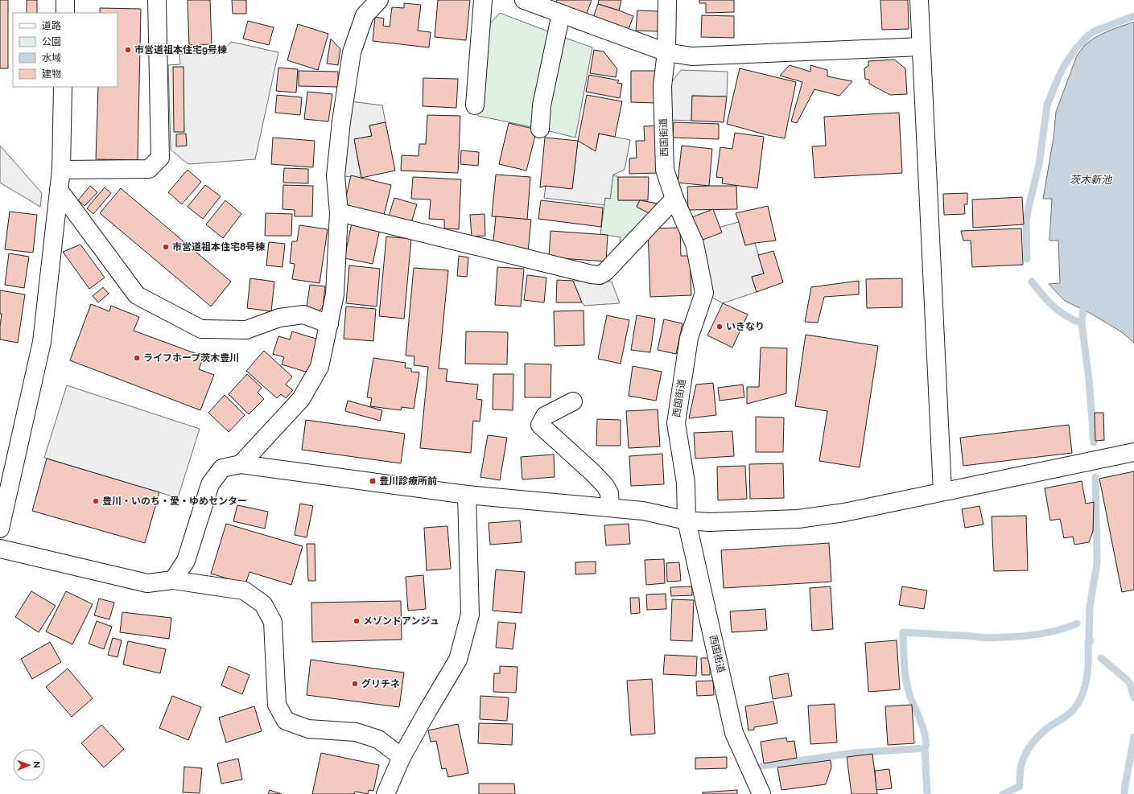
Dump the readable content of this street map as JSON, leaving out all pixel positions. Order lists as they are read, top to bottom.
{
  "streets": {
    "street": ["西国街道"]
  },
  "water": ["茨木新池"],
  "places": {
    "other": [
      "市営道祖本住宅9号棟",
      "市営道祖本住宅8号棟",
      "いきなり",
      "ライフホープ茨木豊川",
      "豊川・いのち・愛・ゆめセンター",
      "メゾンドアンジュ",
      "グリチネ"
    ],
    "transit": ["豊川診療所前"]
  },
  "legend": [
    "道路",
    "公園",
    "水域",
    "建物"
  ],
  "north": "right"
}
